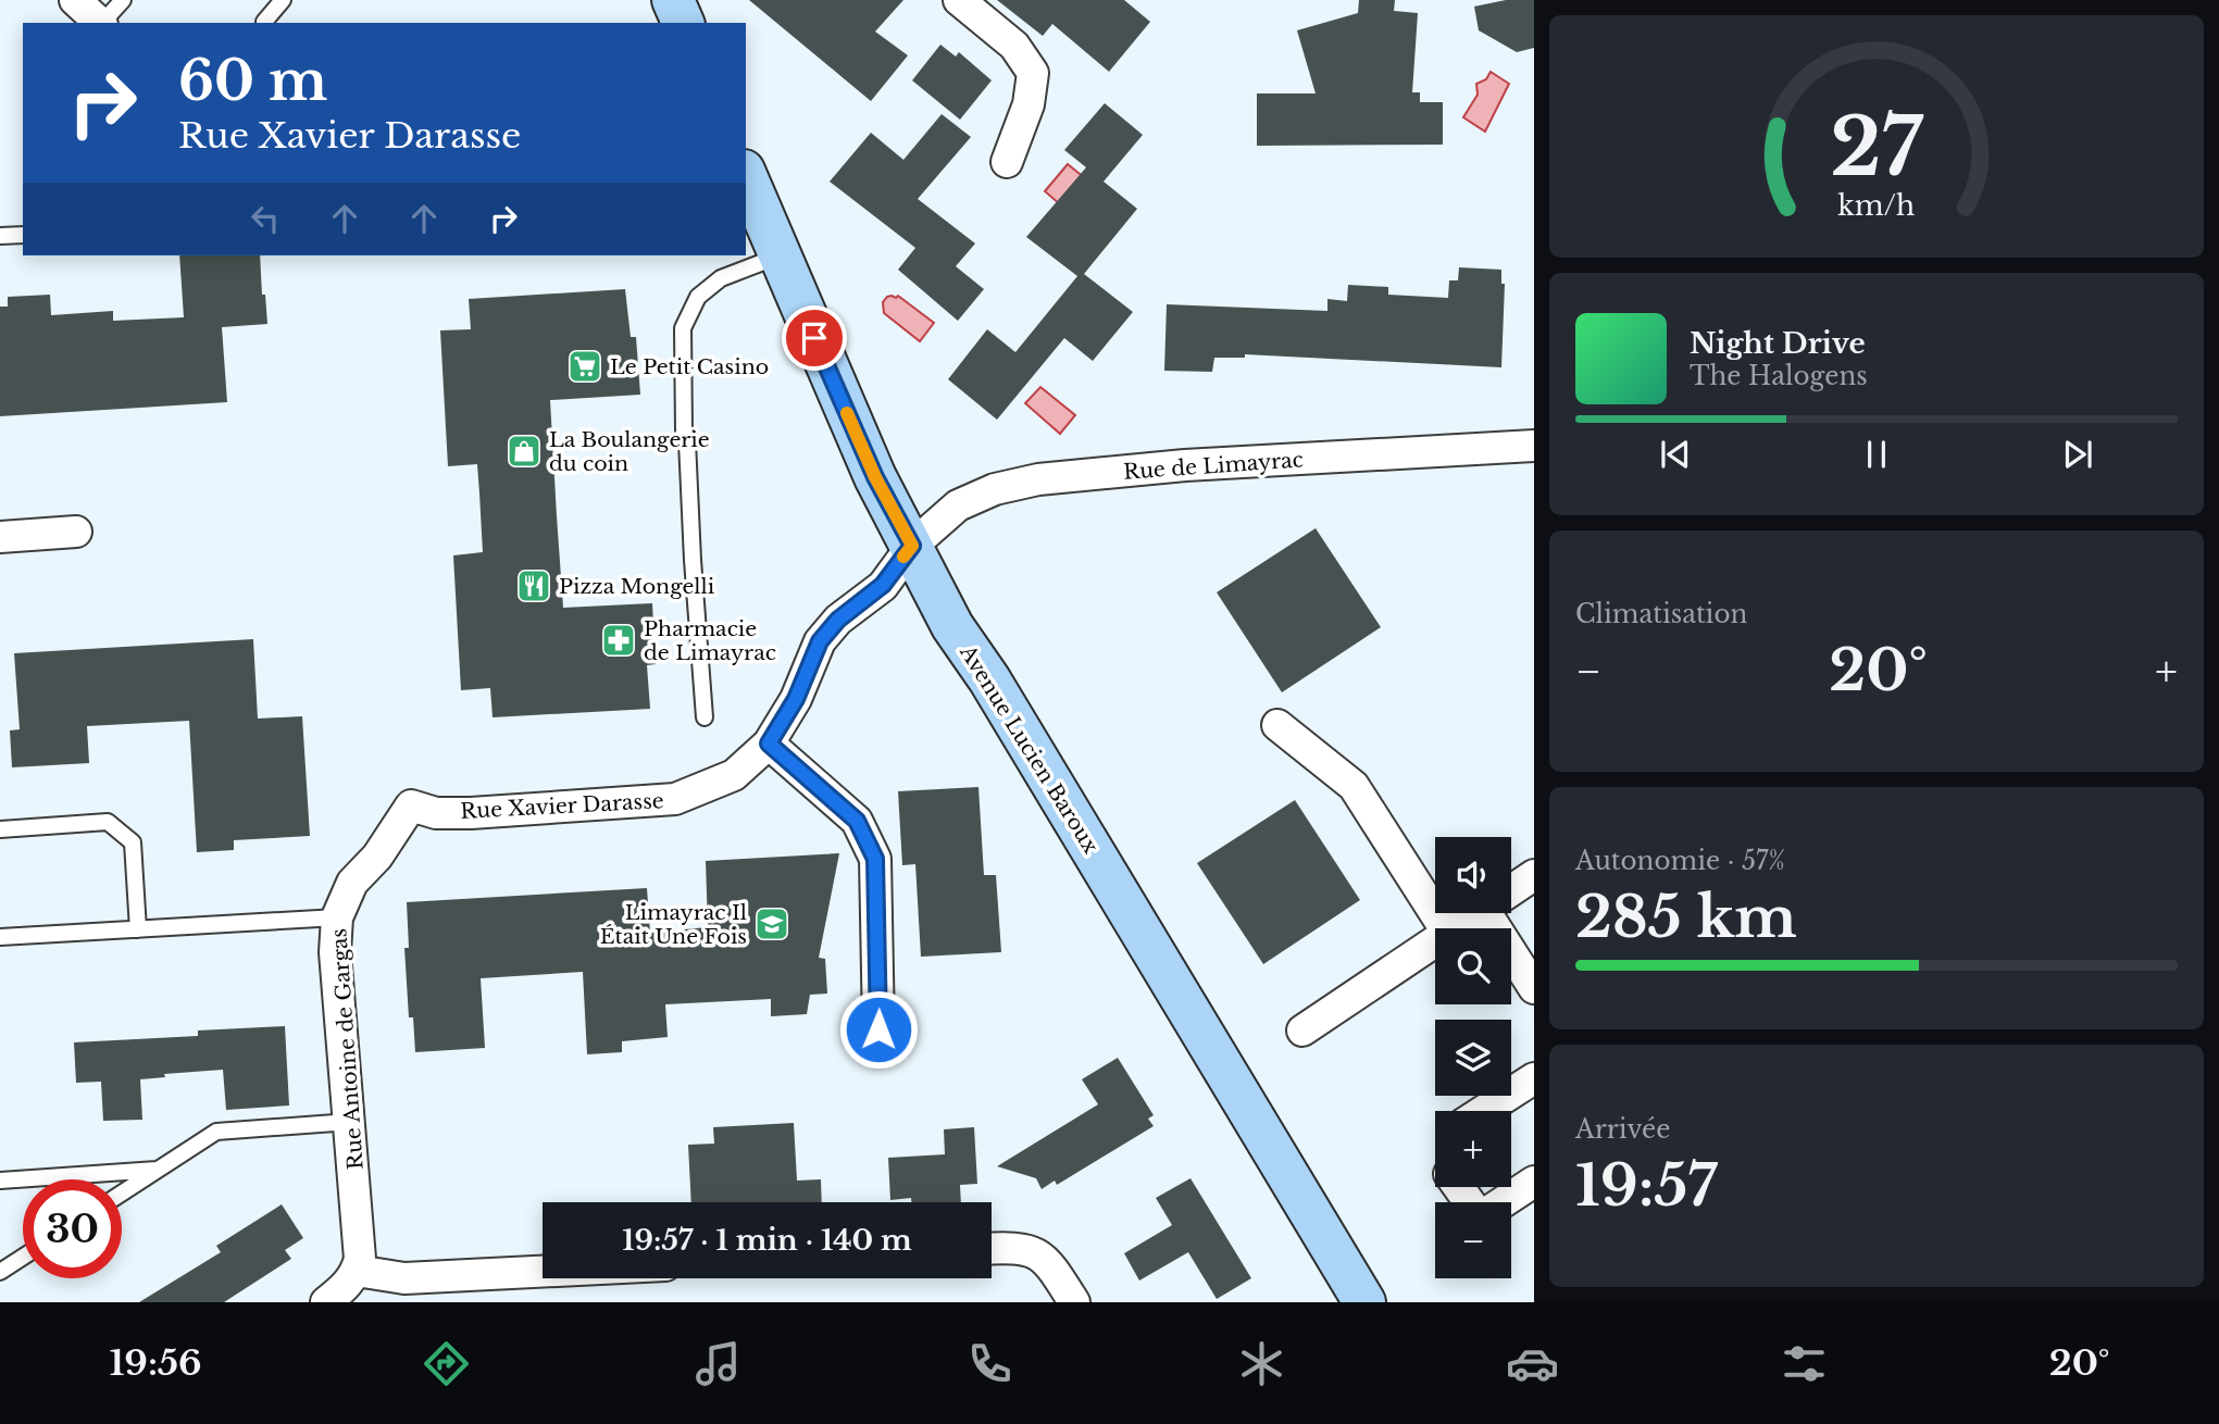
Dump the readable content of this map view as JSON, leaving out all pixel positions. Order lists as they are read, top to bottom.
{
  "streets": {
    "street": [
      "Rue de Limayrac",
      "Avenue Lucien Baroux",
      "Rue Xavier Darasse",
      "Rue Antoine de Gargas"
    ]
  },
  "crossings": [
    ["Rue de Limayrac", "Avenue Lucien Baroux"],
    ["Rue de Limayrac", "Rue Xavier Darasse"],
    ["Avenue Lucien Baroux", "Rue Xavier Darasse"],
    ["Rue Xavier Darasse", "Rue Antoine de Gargas"]
  ],
  "places": {
    "supermarket": ["Le Petit Casino"],
    "shop": ["La Boulangerie du coin"],
    "restaurant": ["Pizza Mongelli"],
    "pharmacy": ["Pharmacie de Limayrac"],
    "school or university": ["Limayrac Il Était Une Fois"]
  },
  "page": {
    "turn": ["60 m", "Rue Xavier Darasse"],
    "song": ["Night Drive", "The Halogens"],
    "tile": [
      "Climatisation",
      ["Autonomie · 57%", "285 km"],
      ["Arrivée", "19:57"]
    ],
    "heat": ["−", "20°", "+"],
    "map_buttons": ["+", "−"],
    "limit": "30",
    "trip": "19:57 · 1 min · 140 m",
    "tabs": ["19:56", "20°"],
    "gauge": ["27", "km/h"]
  }
}
